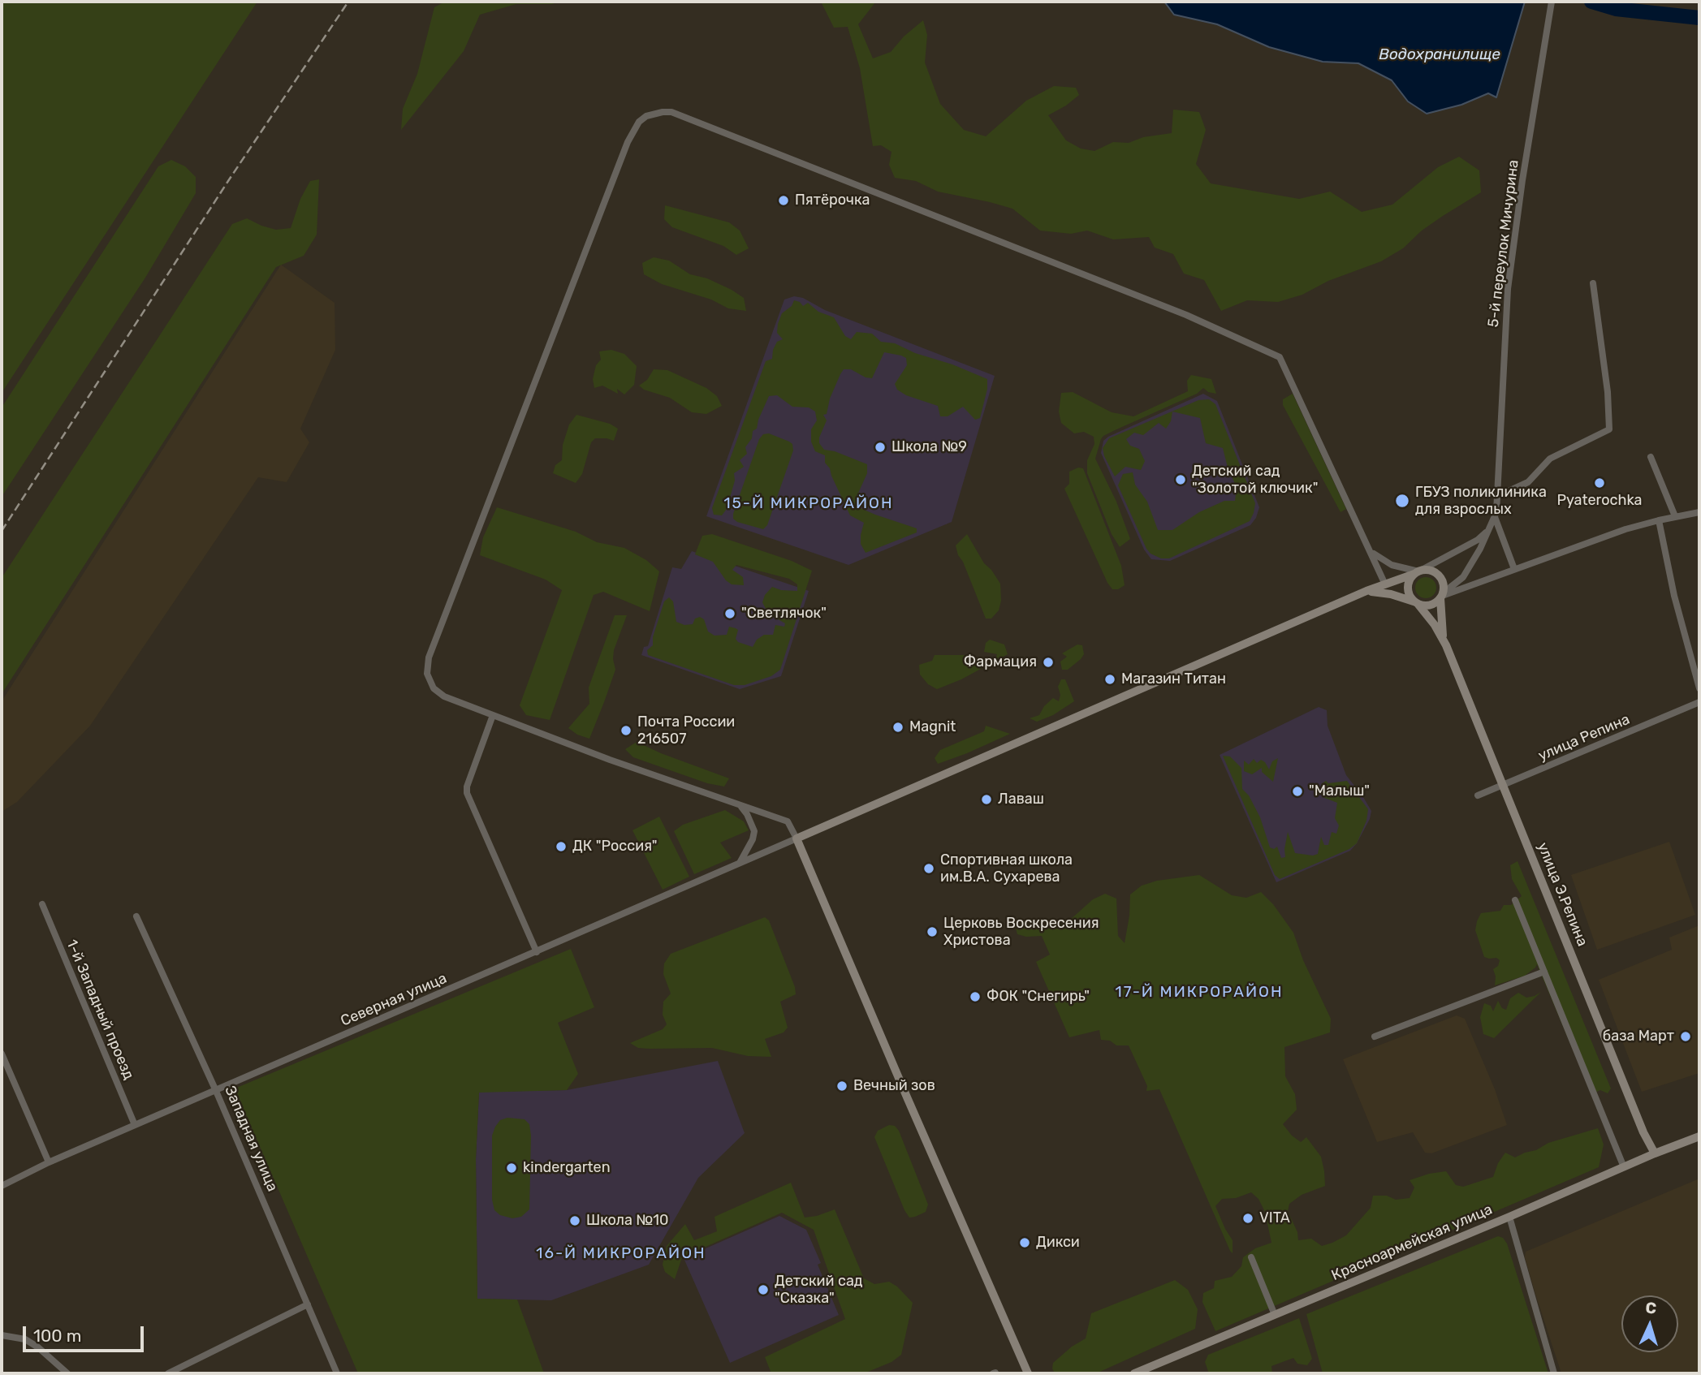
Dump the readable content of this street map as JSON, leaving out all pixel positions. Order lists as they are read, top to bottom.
{
  "streets": {
    "street": [
      "5-й переулок Мичурина",
      "улица Репина",
      "улица Э.Репина",
      "Северная улица",
      "1-й Западный проезд",
      "Западная улица",
      "Красноармейская улица"
    ]
  },
  "crossings": [
    ["5-й переулок Мичурина", "улица Э.Репина"],
    ["улица Репина", "улица Э.Репина"],
    ["улица Э.Репина", "Красноармейская улица"],
    ["Северная улица", "1-й Западный проезд"],
    ["Северная улица", "Западная улица"]
  ],
  "districts": ["15-Й МИКРОРАЙОН", "17-Й МИКРОРАЙОН", "16-Й МИКРОРАЙОН"],
  "water": ["Водохранилище"],
  "places": [
    "Пятёрочка",
    "Школа №9",
    "Детский сад \"Золотой ключик\"",
    "Pyaterochka",
    "ГБУЗ поликлиника для взрослых",
    "\"Светлячок\"",
    "Фармация",
    "Магазин Титан",
    "Magnit",
    "Почта России 216507",
    "\"Малыш\"",
    "Лаваш",
    "ДК \"Россия\"",
    "Спортивная школа им.В.А. Сухарева",
    "Церковь Воскресения Христова",
    "ФОК \"Снегирь\"",
    "база Март",
    "Вечный зов",
    "kindergarten",
    "VITA",
    "Школа №10",
    "Дикси",
    "Детский сад \"Сказка\""
  ],
  "scale_bar": "100 m",
  "north": "top"
}
